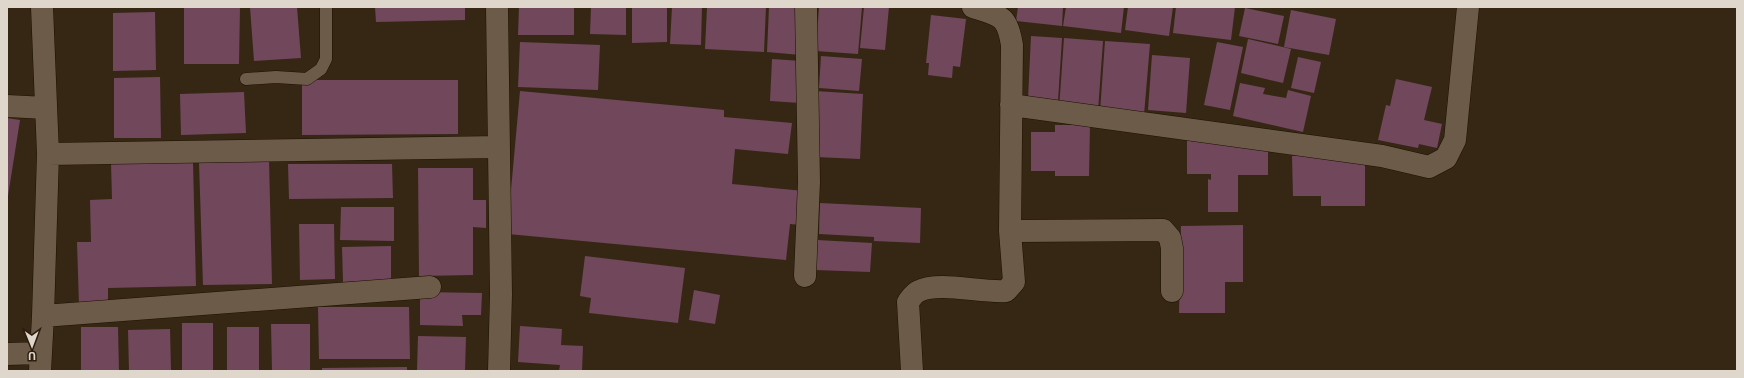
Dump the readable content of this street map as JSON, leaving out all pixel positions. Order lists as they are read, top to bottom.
{
  "north": "bottom"
}
